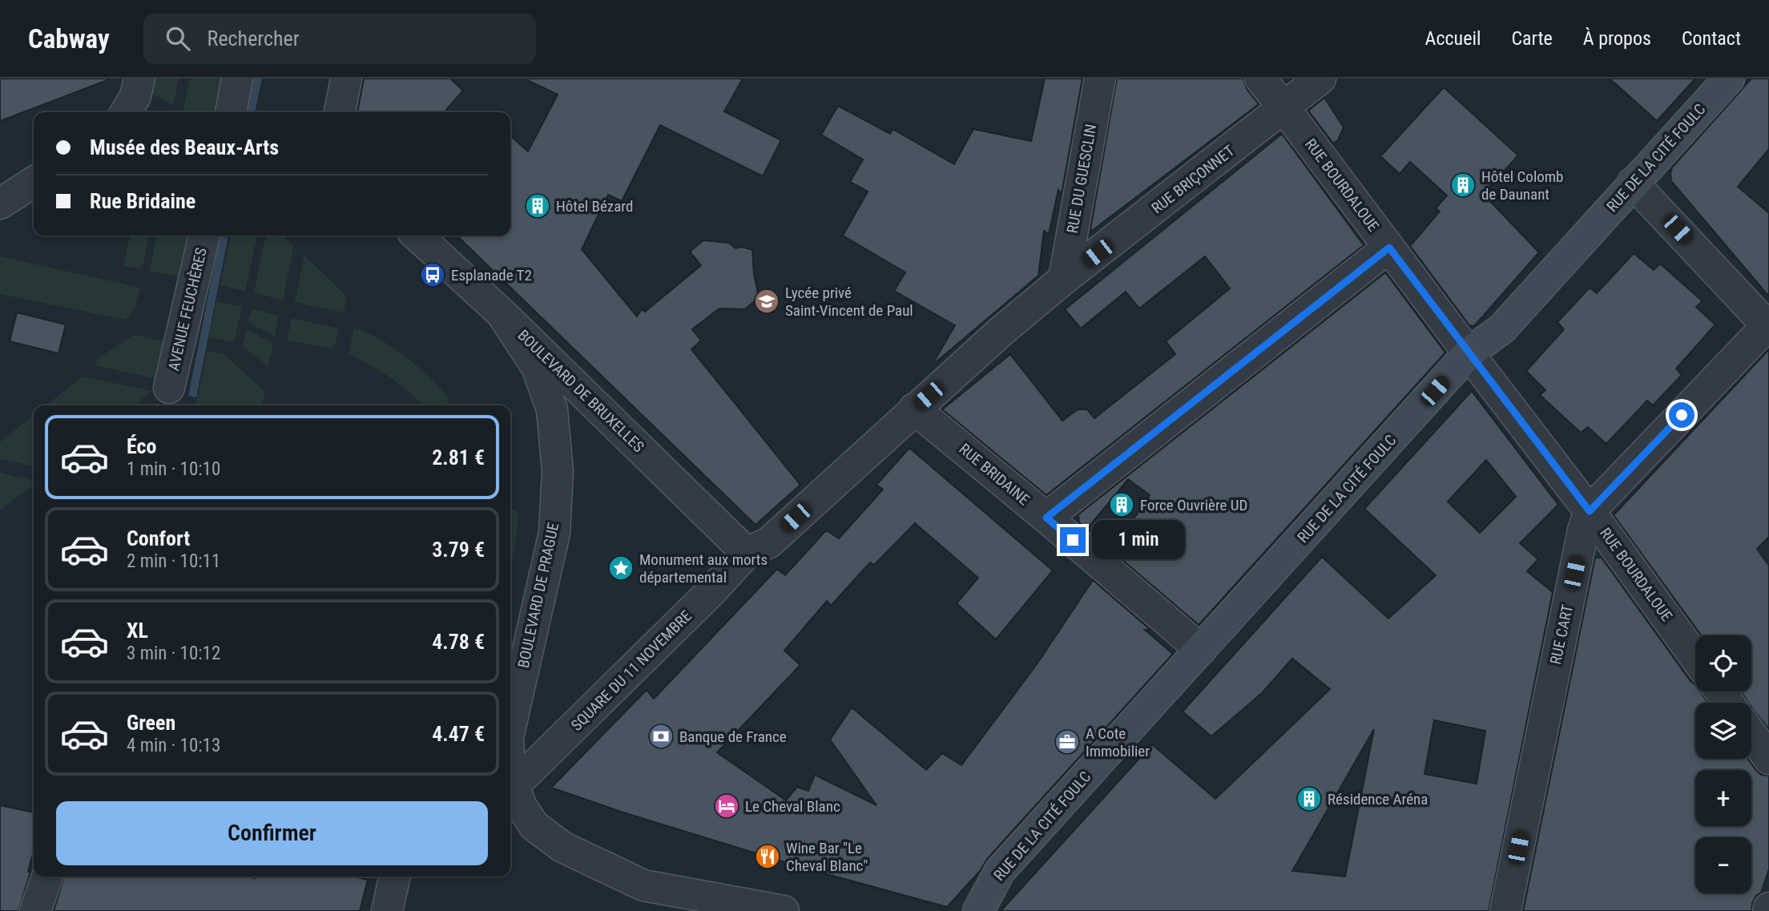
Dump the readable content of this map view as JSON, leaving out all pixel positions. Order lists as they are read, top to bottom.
{
  "streets": {
    "street": [
      "RUE DE LA CITÉ FOULC",
      "RUE DU GUESCLIN",
      "RUE BRIÇONNET",
      "RUE BOURDALOUE",
      "AVENUE FEUCHÈRES",
      "BOULEVARD DE BRUXELLES",
      "RUE BRIDAINE",
      "BOULEVARD DE PRAGUE",
      "RUE CART",
      "SQUARE DU 11 NOVEMBRE"
    ]
  },
  "crossings": [
    ["RUE DE LA CITÉ FOULC", "RUE BOURDALOUE"],
    ["RUE DE LA CITÉ FOULC", "RUE BRIDAINE"],
    ["RUE DU GUESCLIN", "RUE BRIÇONNET"],
    ["RUE BRIÇONNET", "RUE BOURDALOUE"],
    ["RUE BRIÇONNET", "BOULEVARD DE BRUXELLES"],
    ["RUE BRIÇONNET", "RUE BRIDAINE"],
    ["RUE BRIÇONNET", "SQUARE DU 11 NOVEMBRE"],
    ["RUE BOURDALOUE", "RUE CART"],
    ["BOULEVARD DE BRUXELLES", "BOULEVARD DE PRAGUE"],
    ["BOULEVARD DE BRUXELLES", "SQUARE DU 11 NOVEMBRE"],
    ["BOULEVARD DE PRAGUE", "SQUARE DU 11 NOVEMBRE"]
  ],
  "places": {
    "building": [
      "Hôtel Colomb de Daunant",
      "Hôtel Bézard",
      "Force Ouvrière UD",
      "Résidence Aréna"
    ],
    "bus stop": ["Esplanade T2"],
    "school or university": ["Lycée privé Saint-Vincent de Paul"],
    "place": ["Monument aux morts départemental"],
    "bank": ["Banque de France"],
    "office": ["A Cote Immobilier"],
    "hotel": ["Le Cheval Blanc"],
    "restaurant": ["Wine Bar \"Le Cheval Blanc\""]
  },
  "page": {
    "header": "Cabway",
    "search": "Rechercher",
    "nav": [
      "Accueil",
      "Carte",
      "À propos",
      "Contact"
    ],
    "banner": ["Musée des Beaux-Arts", "Rue Bridaine"],
    "list": [
      {
        "name": "Éco",
        "note": "1 min · 10:10",
        "value": "2.81 €"
      },
      {
        "name": "Confort",
        "note": "2 min · 10:11",
        "value": "3.79 €"
      },
      {
        "name": "XL",
        "note": "3 min · 10:12",
        "value": "4.78 €"
      },
      {
        "name": "Green",
        "note": "4 min · 10:13",
        "value": "4.47 €"
      }
    ],
    "bubble": "1 min",
    "map_buttons": ["+", "−"],
    "buttons": "Confirmer"
  }
}
